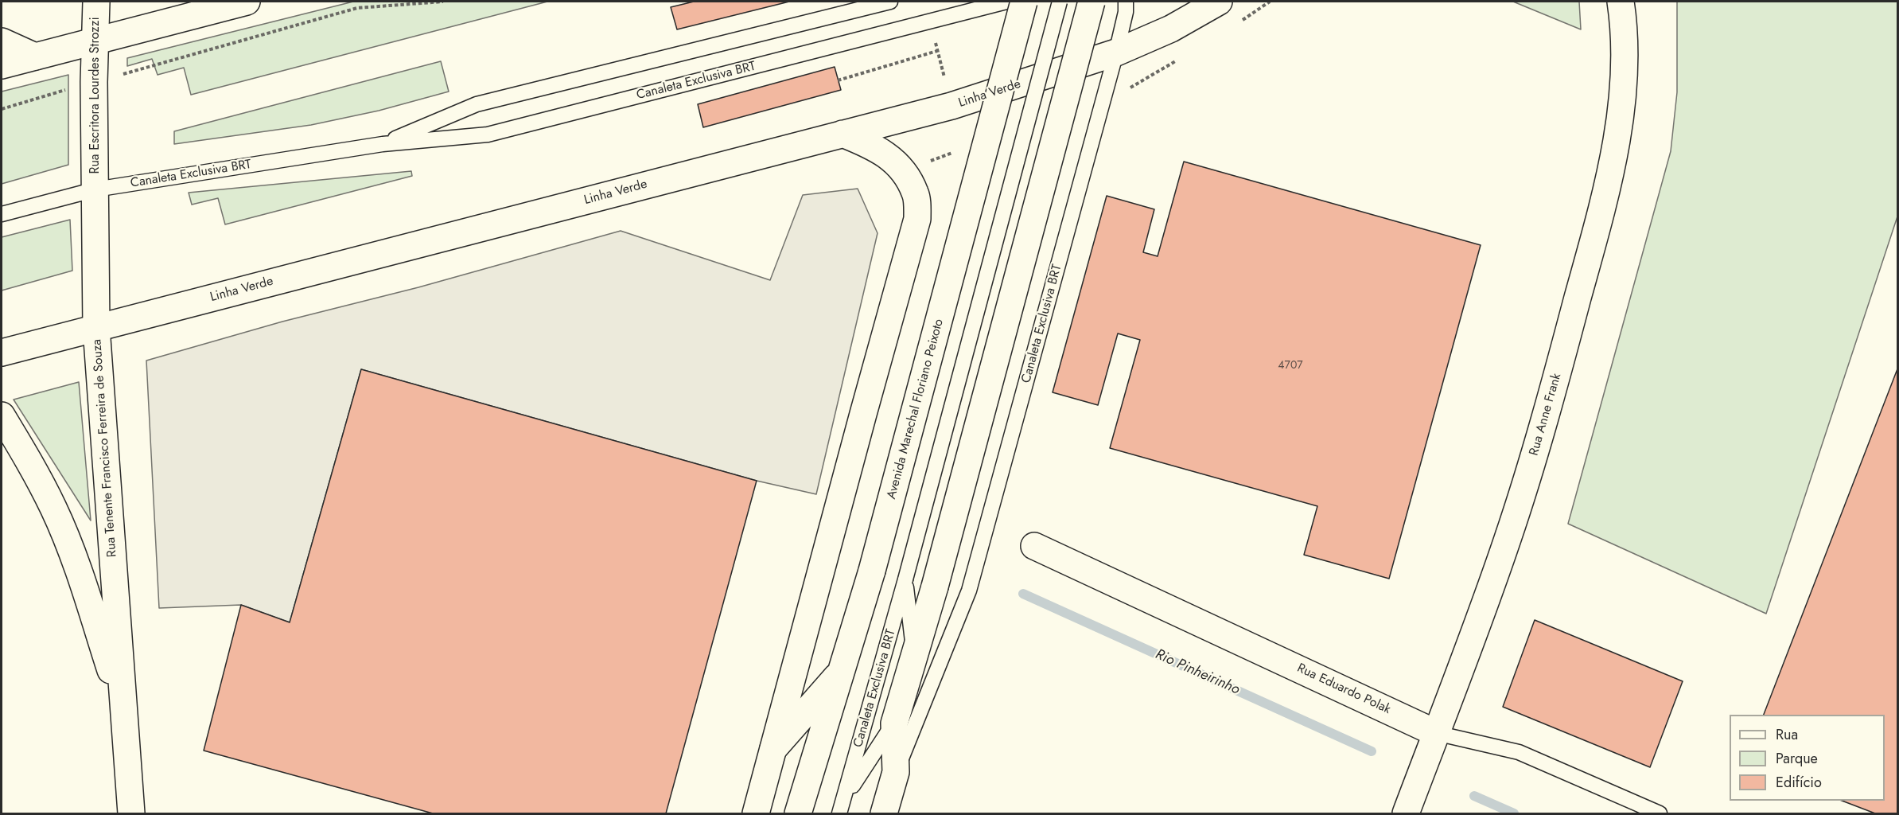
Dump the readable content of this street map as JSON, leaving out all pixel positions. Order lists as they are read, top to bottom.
{
  "streets": {
    "main road": [
      "Linha Verde",
      "Rua Escritora Lourdes Strozzi",
      "Avenida Marechal Floriano Peixoto",
      "Rua Anne Frank",
      "Rua Tenente Francisco Ferreira de Souza",
      "Rua Eduardo Polak"
    ],
    "lane": ["Canaleta Exclusiva BRT"]
  },
  "crossings": [
    ["Canaleta Exclusiva BRT", "Linha Verde"],
    ["Canaleta Exclusiva BRT", "Rua Escritora Lourdes Strozzi"],
    ["Canaleta Exclusiva BRT", "Rua Tenente Francisco Ferreira de Souza"],
    ["Linha Verde", "Rua Tenente Francisco Ferreira de Souza"],
    ["Rua Escritora Lourdes Strozzi", "Rua Tenente Francisco Ferreira de Souza"],
    ["Rua Anne Frank", "Rua Eduardo Polak"]
  ],
  "water": ["Rio Pinheirinho"],
  "house_numbers": ["4707"],
  "legend": ["Rua", "Parque", "Edifício"]
}
